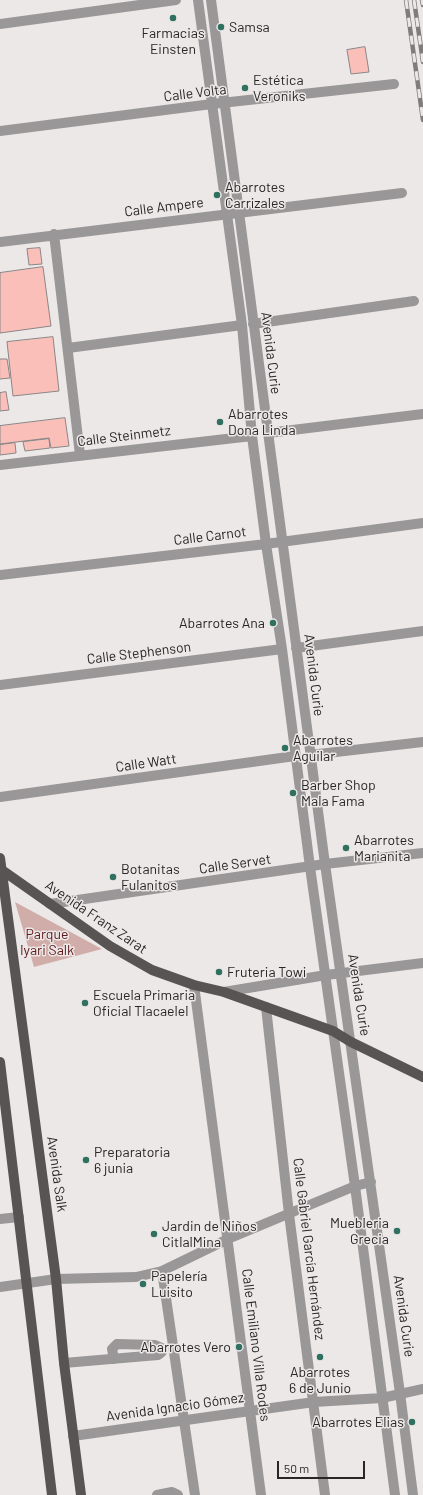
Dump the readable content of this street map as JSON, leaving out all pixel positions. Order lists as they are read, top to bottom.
{
  "streets": {
    "main road": ["Avenida Franz Zarat", "Avenida Salk"],
    "street": [
      "Calle Volta",
      "Calle Ampere",
      "Avenida Curie",
      "Calle Steinmetz",
      "Calle Carnot",
      "Calle Stephenson",
      "Calle Watt",
      "Calle Servet",
      "Calle Gabriel García Hernández",
      "Calle Emiliano Villa Rodes",
      "Avenida Ignacio Gómez"
    ]
  },
  "crossings": [
    ["Calle Volta", "Avenida Curie"],
    ["Calle Ampere", "Avenida Curie"],
    ["Avenida Curie", "Calle Steinmetz"],
    ["Avenida Curie", "Calle Carnot"],
    ["Avenida Curie", "Calle Stephenson"],
    ["Avenida Curie", "Calle Watt"],
    ["Avenida Curie", "Calle Servet"],
    ["Avenida Curie", "Avenida Franz Zarat"],
    ["Avenida Curie", "Avenida Ignacio Gómez"],
    ["Calle Servet", "Avenida Franz Zarat"],
    ["Avenida Franz Zarat", "Avenida Salk"],
    ["Avenida Franz Zarat", "Calle Gabriel García Hernández"],
    ["Avenida Franz Zarat", "Calle Emiliano Villa Rodes"],
    ["Avenida Salk", "Avenida Ignacio Gómez"],
    ["Calle Gabriel García Hernández", "Avenida Ignacio Gómez"],
    ["Calle Emiliano Villa Rodes", "Avenida Ignacio Gómez"]
  ],
  "parks": ["Parque Iyari Salk"],
  "places": [
    "Farmacias Einsten",
    "Samsa",
    "Estética Veroniks",
    "Abarrotes Carrizales",
    "Abarrotes Dona Linda",
    "Abarrotes Ana",
    "Abarrotes Aguilar",
    "Barber Shop Mala Fama",
    "Abarrotes Marianita",
    "Botanitas Fulanitos",
    "Fruteria Towi",
    "Escuela Primaria Oficial Tlacaelel",
    "Preparatoria 6 junia",
    "Muebleria Grecia",
    "Jardin de Niños CitlalMina",
    "Papelería Luisito",
    "Abarrotes Vero",
    "Abarrotes 6 de Junio",
    "Abarrotes Elias"
  ],
  "scale_bar": "50 m"
}
